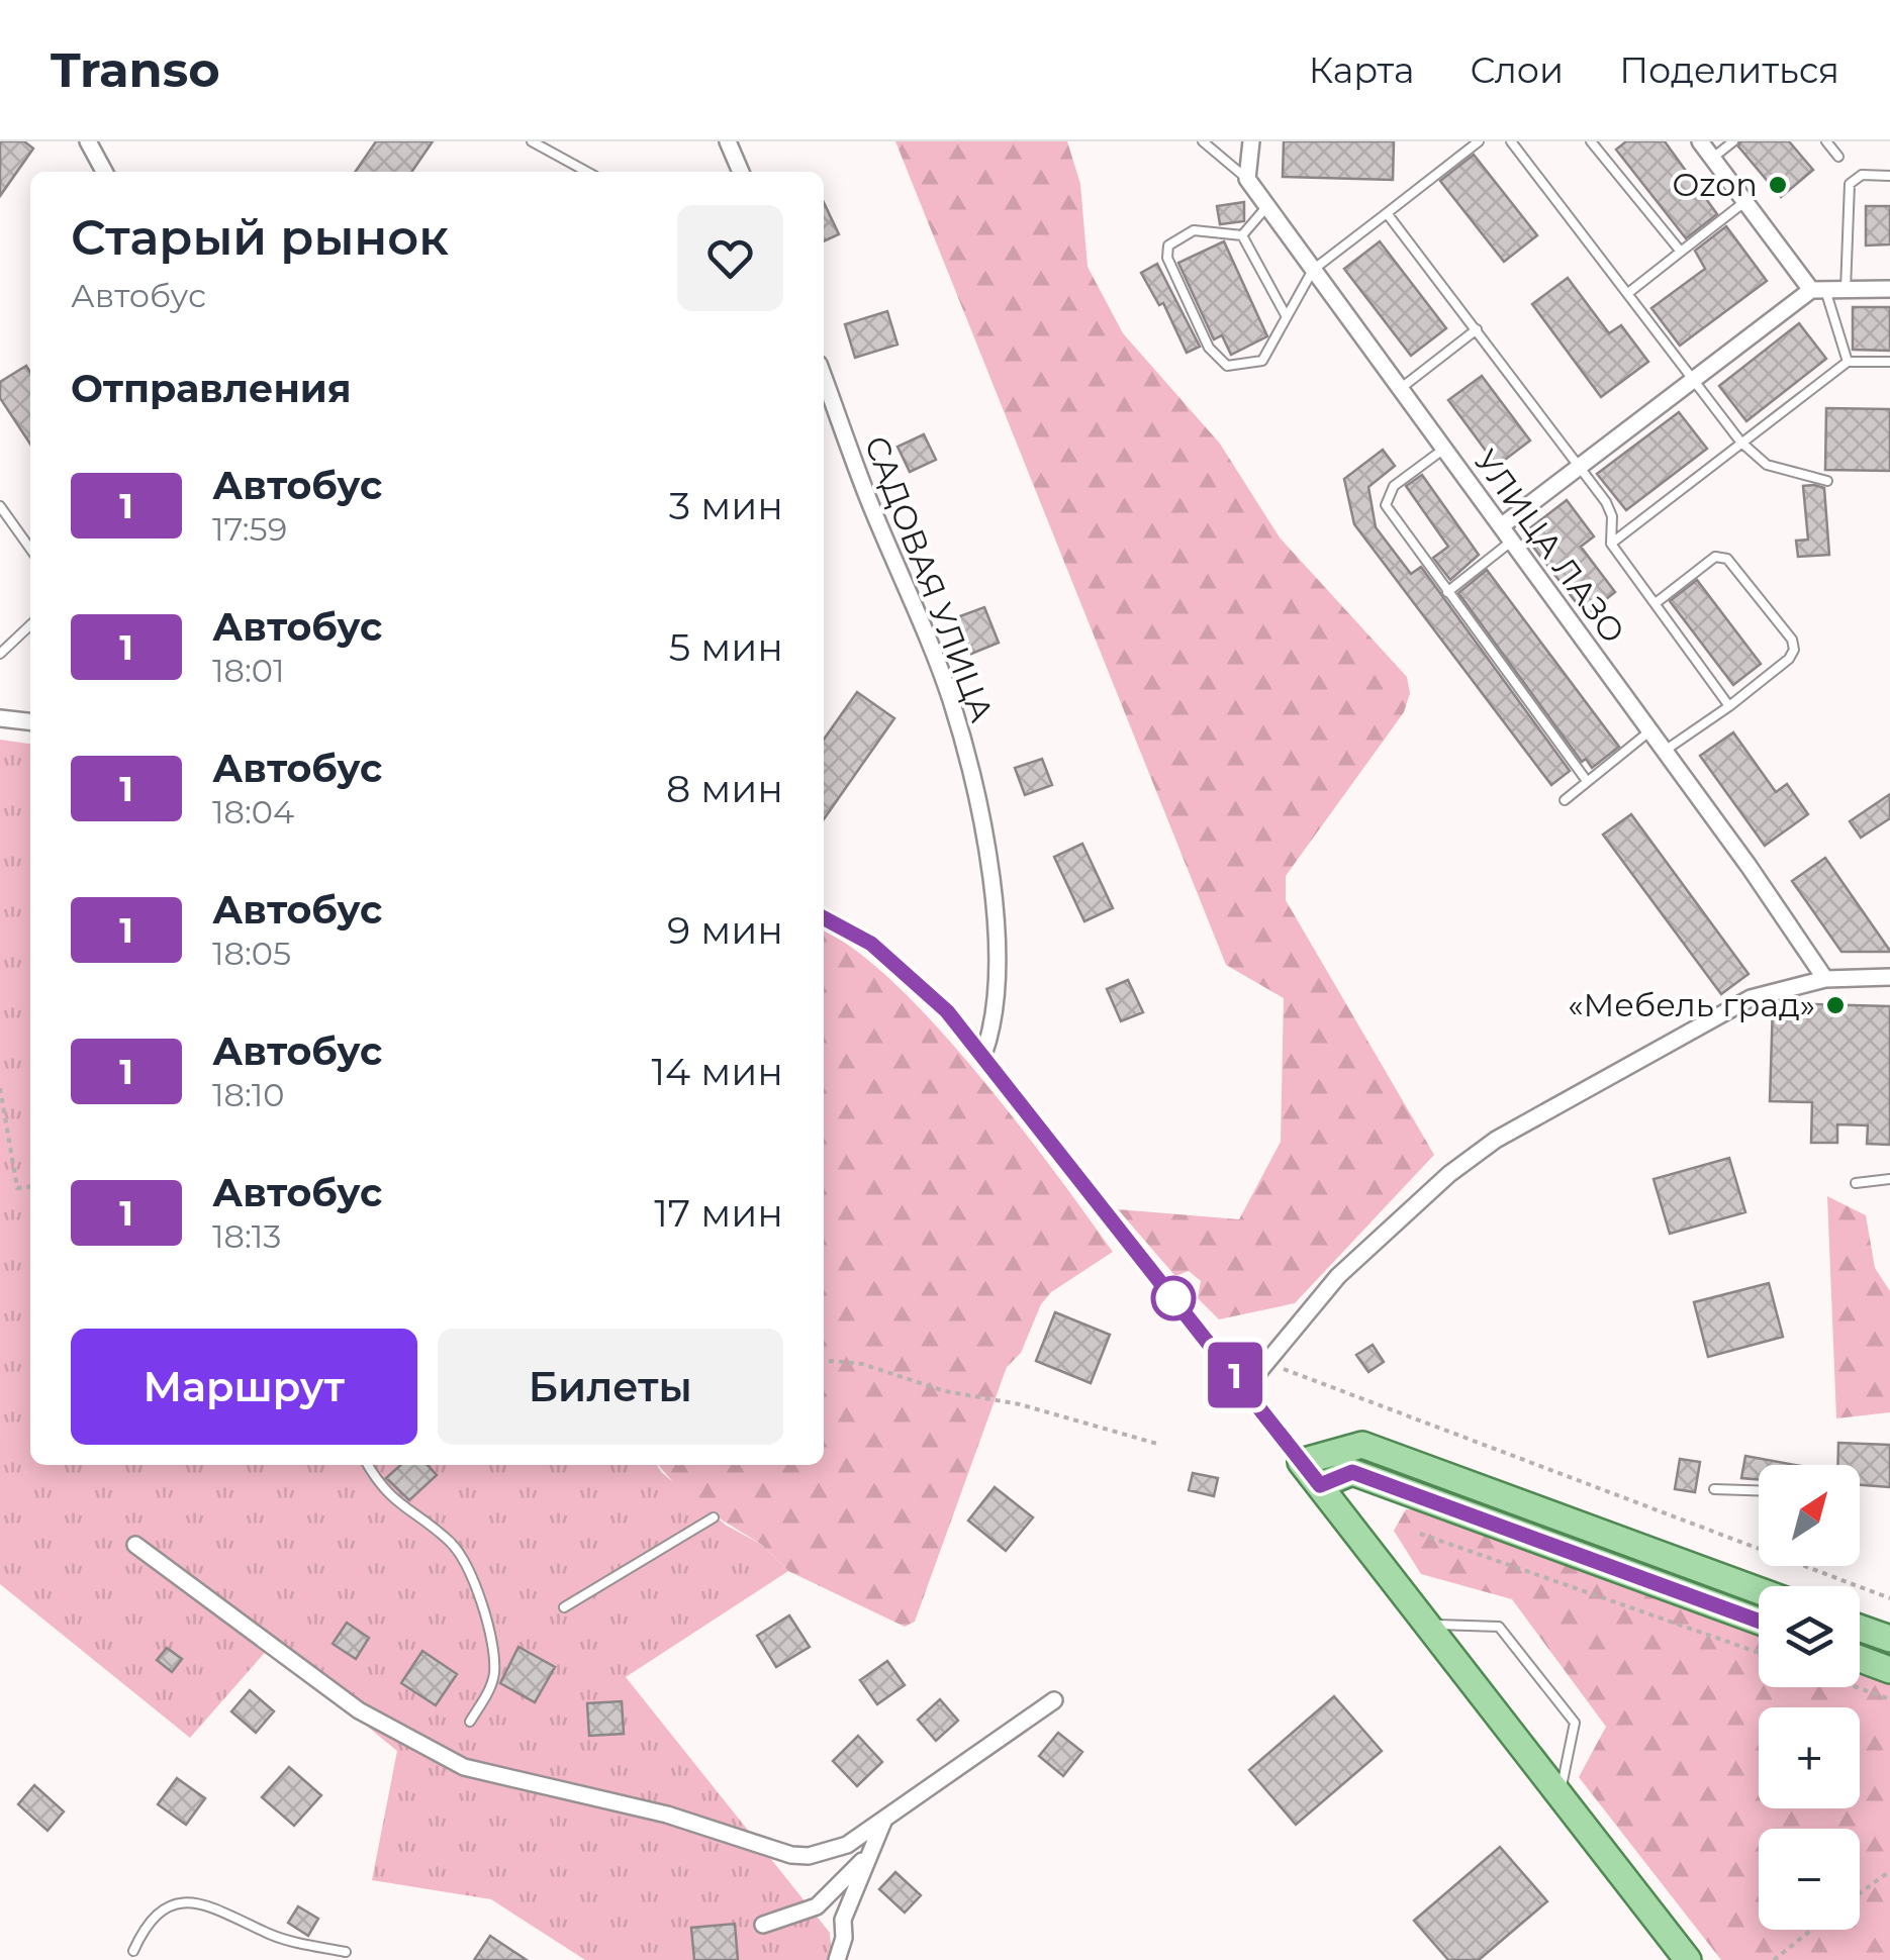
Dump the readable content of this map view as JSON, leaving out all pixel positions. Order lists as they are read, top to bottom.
{
  "streets": {
    "street": ["УЛИЦА ЛАЗО", "САДОВАЯ УЛИЦА"]
  },
  "places": ["Ozon", "«Мебель град»"],
  "lines": ["bus line 1"],
  "north": "top right",
  "page": {
    "header": "Transo",
    "nav": ["Карта", "Слои", "Поделиться"],
    "on_map": "1",
    "heading": [
      ["Старый рынок", "Автобус"],
      "Отправления"
    ],
    "list": [
      {
        "mark": "1",
        "name": "Автобус",
        "note": "17:59",
        "value": "3 мин"
      },
      {
        "mark": "1",
        "name": "Автобус",
        "note": "18:01",
        "value": "5 мин"
      },
      {
        "mark": "1",
        "name": "Автобус",
        "note": "18:04",
        "value": "8 мин"
      },
      {
        "mark": "1",
        "name": "Автобус",
        "note": "18:05",
        "value": "9 мин"
      },
      {
        "mark": "1",
        "name": "Автобус",
        "note": "18:10",
        "value": "14 мин"
      },
      {
        "mark": "1",
        "name": "Автобус",
        "note": "18:13",
        "value": "17 мин"
      }
    ],
    "buttons": ["Маршрут", "Билеты"],
    "map_buttons": ["+", "−"]
  }
}
